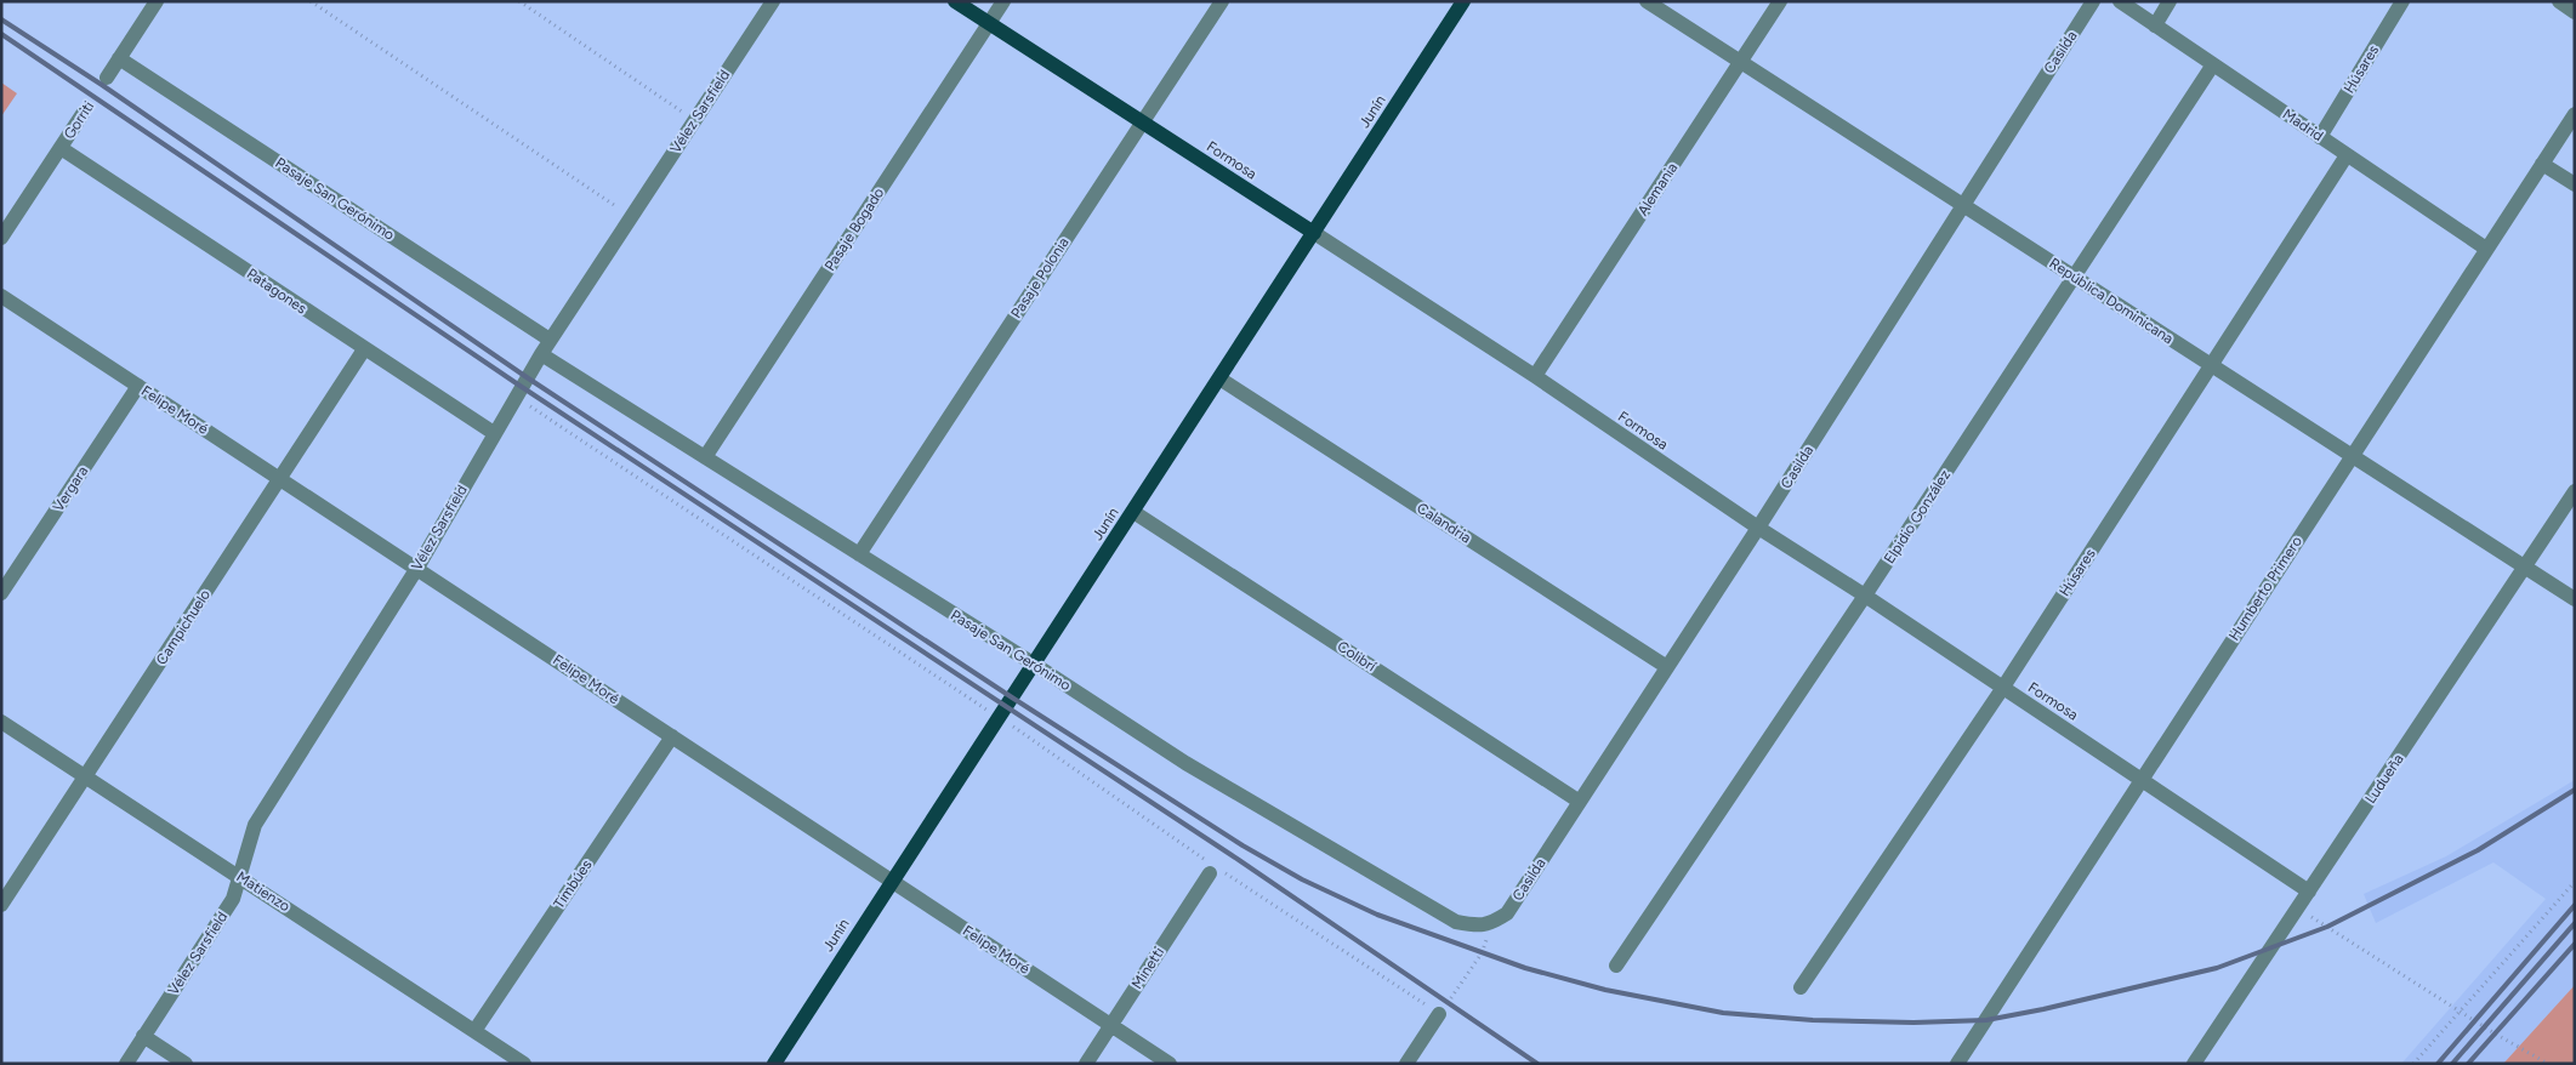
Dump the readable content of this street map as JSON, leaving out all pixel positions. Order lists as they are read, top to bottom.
{
  "streets": {
    "main road": ["Junín", "Formosa"],
    "street": [
      "Casilda",
      "Húsares",
      "Vélez Sarsfield",
      "Gorriti",
      "Madrid",
      "Alemania",
      "Pasaje San Gerónimo",
      "Pasaje Bogado",
      "Pasaje Polonia",
      "Patagones",
      "República Dominicana",
      "Felipe Moré",
      "Vergara",
      "Elpidio González",
      "Calandria",
      "Humberto Primero",
      "Campichuelo",
      "Colibrí",
      "Ludueña",
      "Timbúes",
      "Matienzo",
      "Minetti"
    ]
  },
  "crossings": [
    ["Casilda", "Formosa"],
    ["Casilda", "Pasaje San Gerónimo"],
    ["Casilda", "República Dominicana"],
    ["Casilda", "Calandria"],
    ["Casilda", "Colibrí"],
    ["Húsares", "Madrid"],
    ["Húsares", "Formosa"],
    ["Húsares", "República Dominicana"],
    ["Vélez Sarsfield", "Pasaje San Gerónimo"],
    ["Vélez Sarsfield", "Patagones"],
    ["Vélez Sarsfield", "Felipe Moré"],
    ["Vélez Sarsfield", "Matienzo"],
    ["Junín", "Formosa"],
    ["Junín", "Pasaje San Gerónimo"],
    ["Junín", "Felipe Moré"],
    ["Junín", "Calandria"],
    ["Junín", "Colibrí"],
    ["Gorriti", "Patagones"],
    ["Madrid", "Elpidio González"],
    ["Madrid", "Humberto Primero"],
    ["Formosa", "Alemania"],
    ["Formosa", "Pasaje Bogado"],
    ["Formosa", "Pasaje Polonia"],
    ["Formosa", "Elpidio González"],
    ["Formosa", "Humberto Primero"],
    ["Formosa", "Ludueña"],
    ["Alemania", "República Dominicana"],
    ["Pasaje San Gerónimo", "Pasaje Bogado"],
    ["Pasaje San Gerónimo", "Pasaje Polonia"],
    ["Patagones", "Campichuelo"],
    ["República Dominicana", "Elpidio González"],
    ["República Dominicana", "Humberto Primero"],
    ["República Dominicana", "Ludueña"],
    ["Felipe Moré", "Vergara"],
    ["Felipe Moré", "Campichuelo"],
    ["Felipe Moré", "Timbúes"],
    ["Felipe Moré", "Minetti"],
    ["Campichuelo", "Matienzo"],
    ["Timbúes", "Matienzo"]
  ]
}
